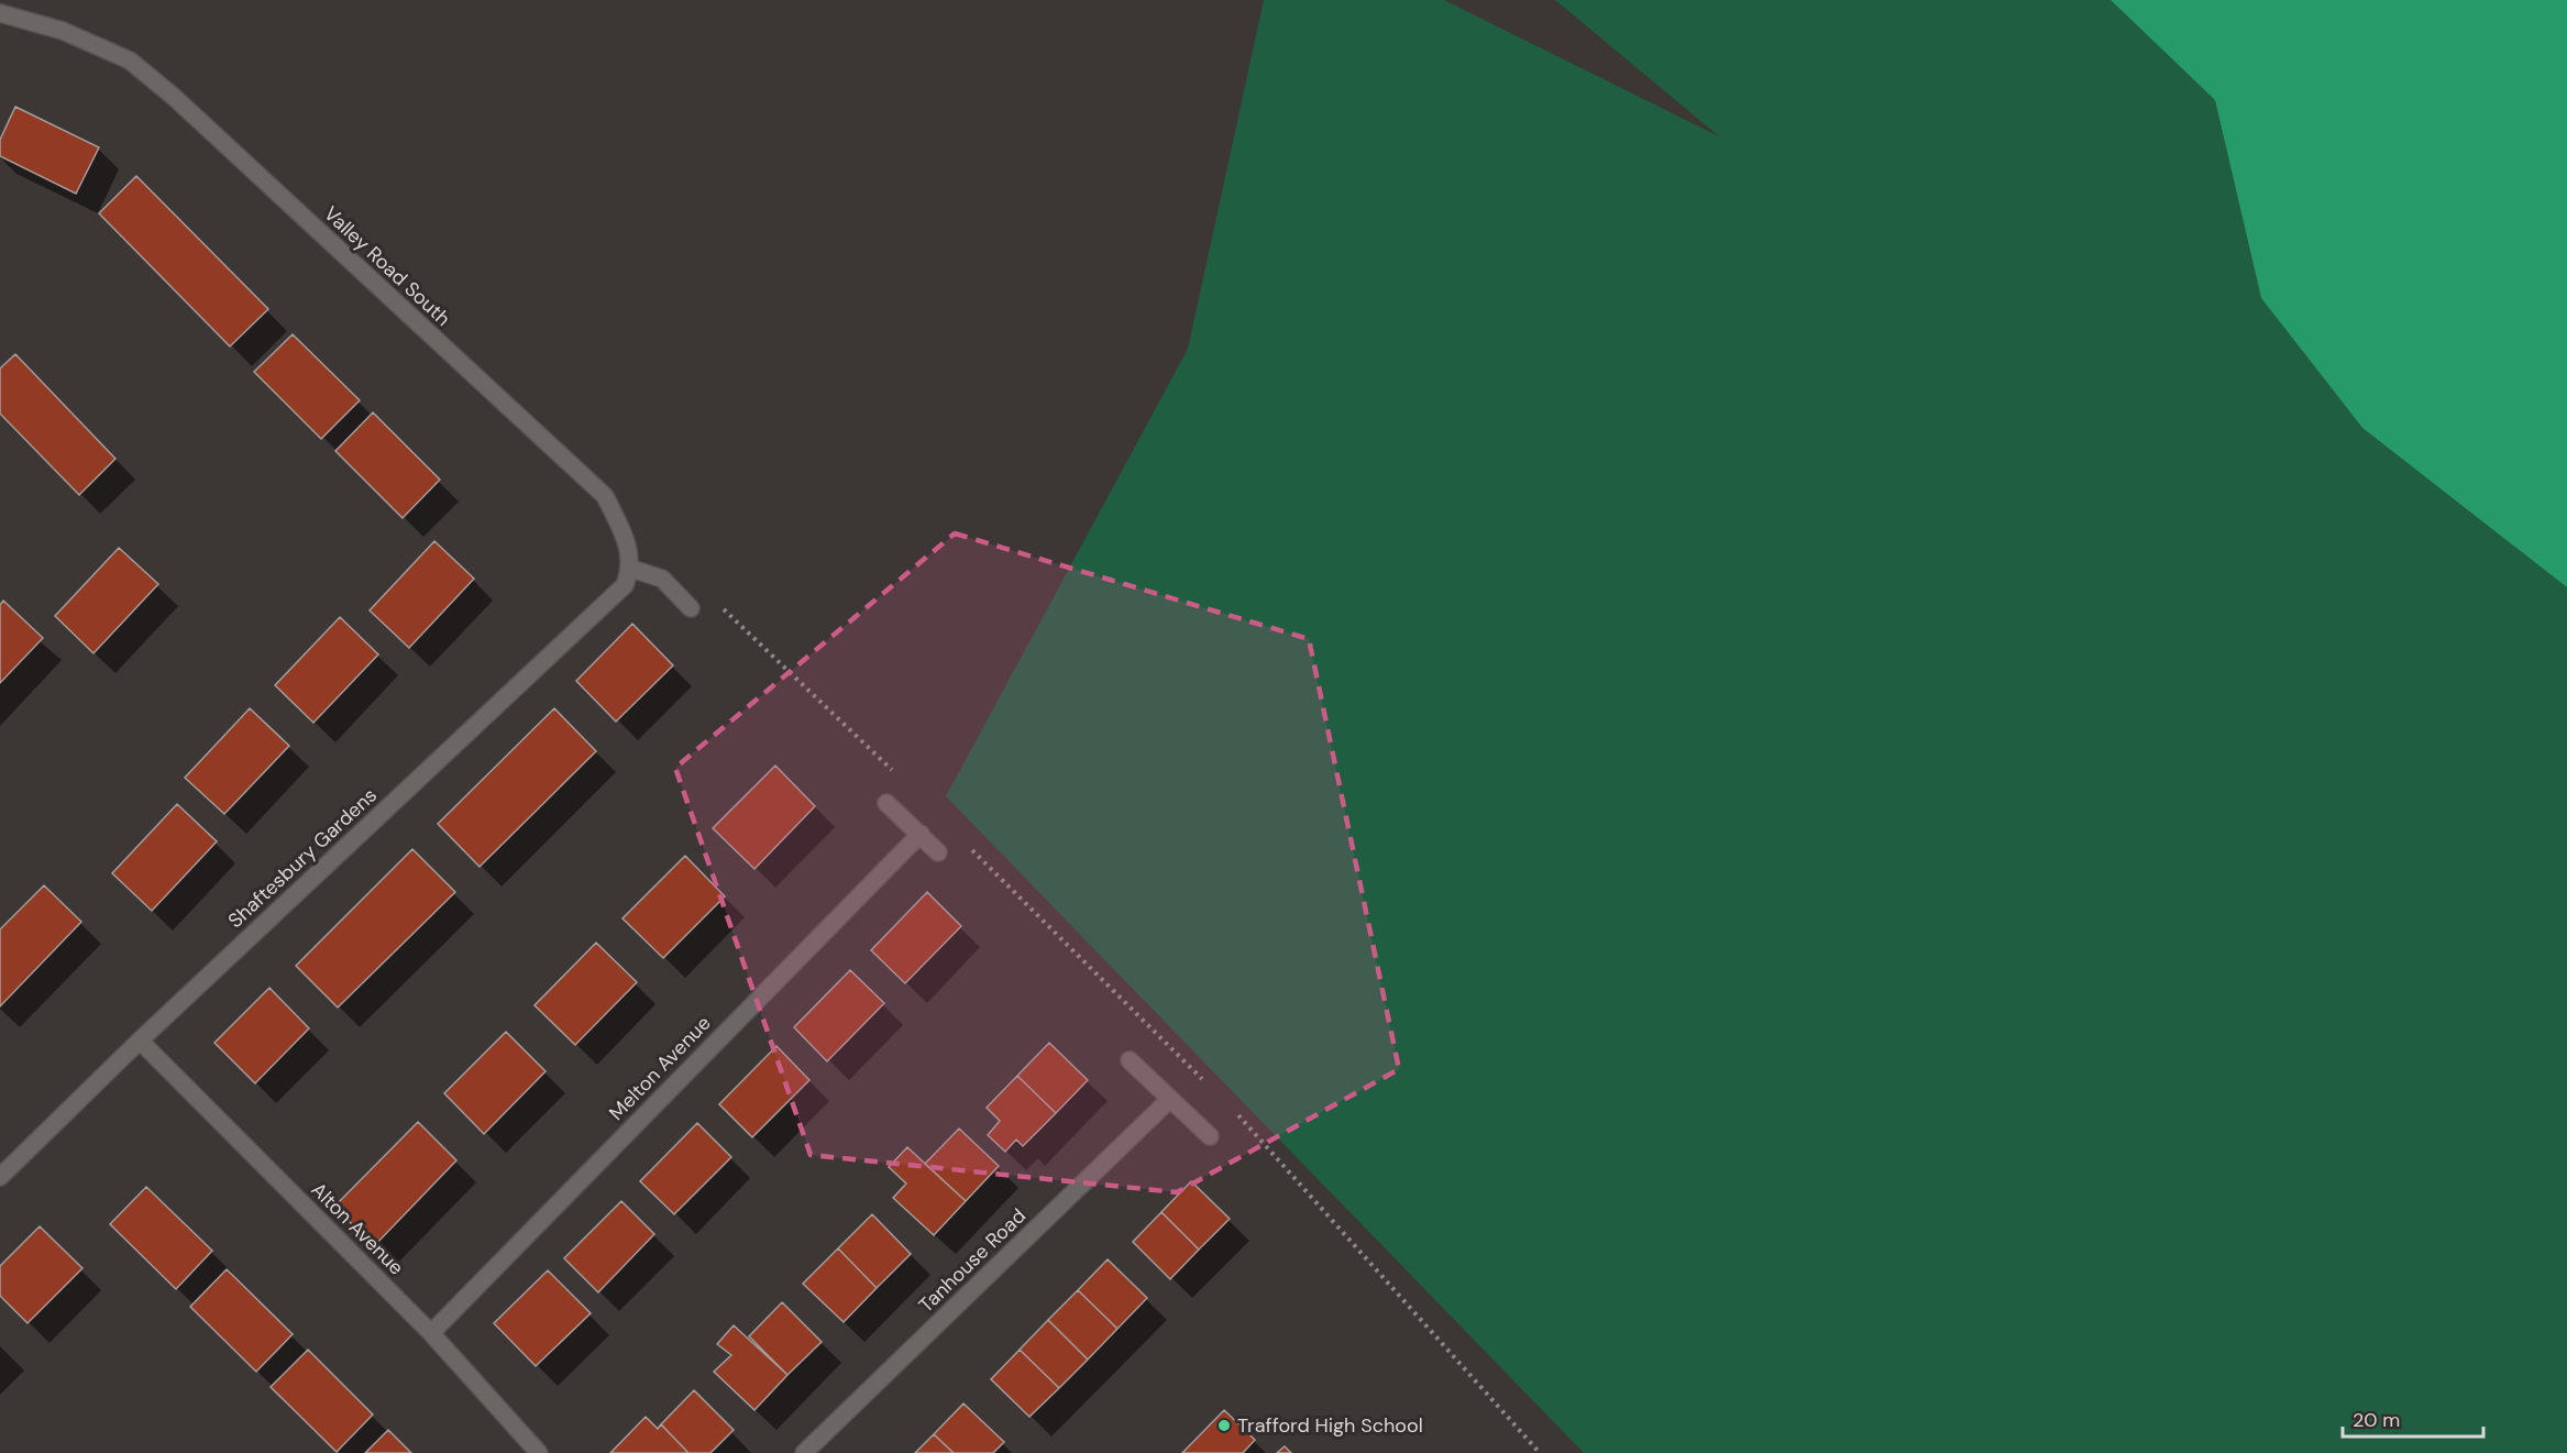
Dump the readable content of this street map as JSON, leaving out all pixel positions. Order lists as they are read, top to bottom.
{
  "streets": {
    "street": [
      "Valley Road South",
      "Shaftesbury Gardens",
      "Melton Avenue",
      "Alton Avenue",
      "Tanhouse Road"
    ]
  },
  "crossings": [
    ["Valley Road South", "Shaftesbury Gardens"],
    ["Shaftesbury Gardens", "Alton Avenue"],
    ["Melton Avenue", "Alton Avenue"]
  ],
  "places": ["Trafford High School"],
  "scale_bar": "20 m"
}
